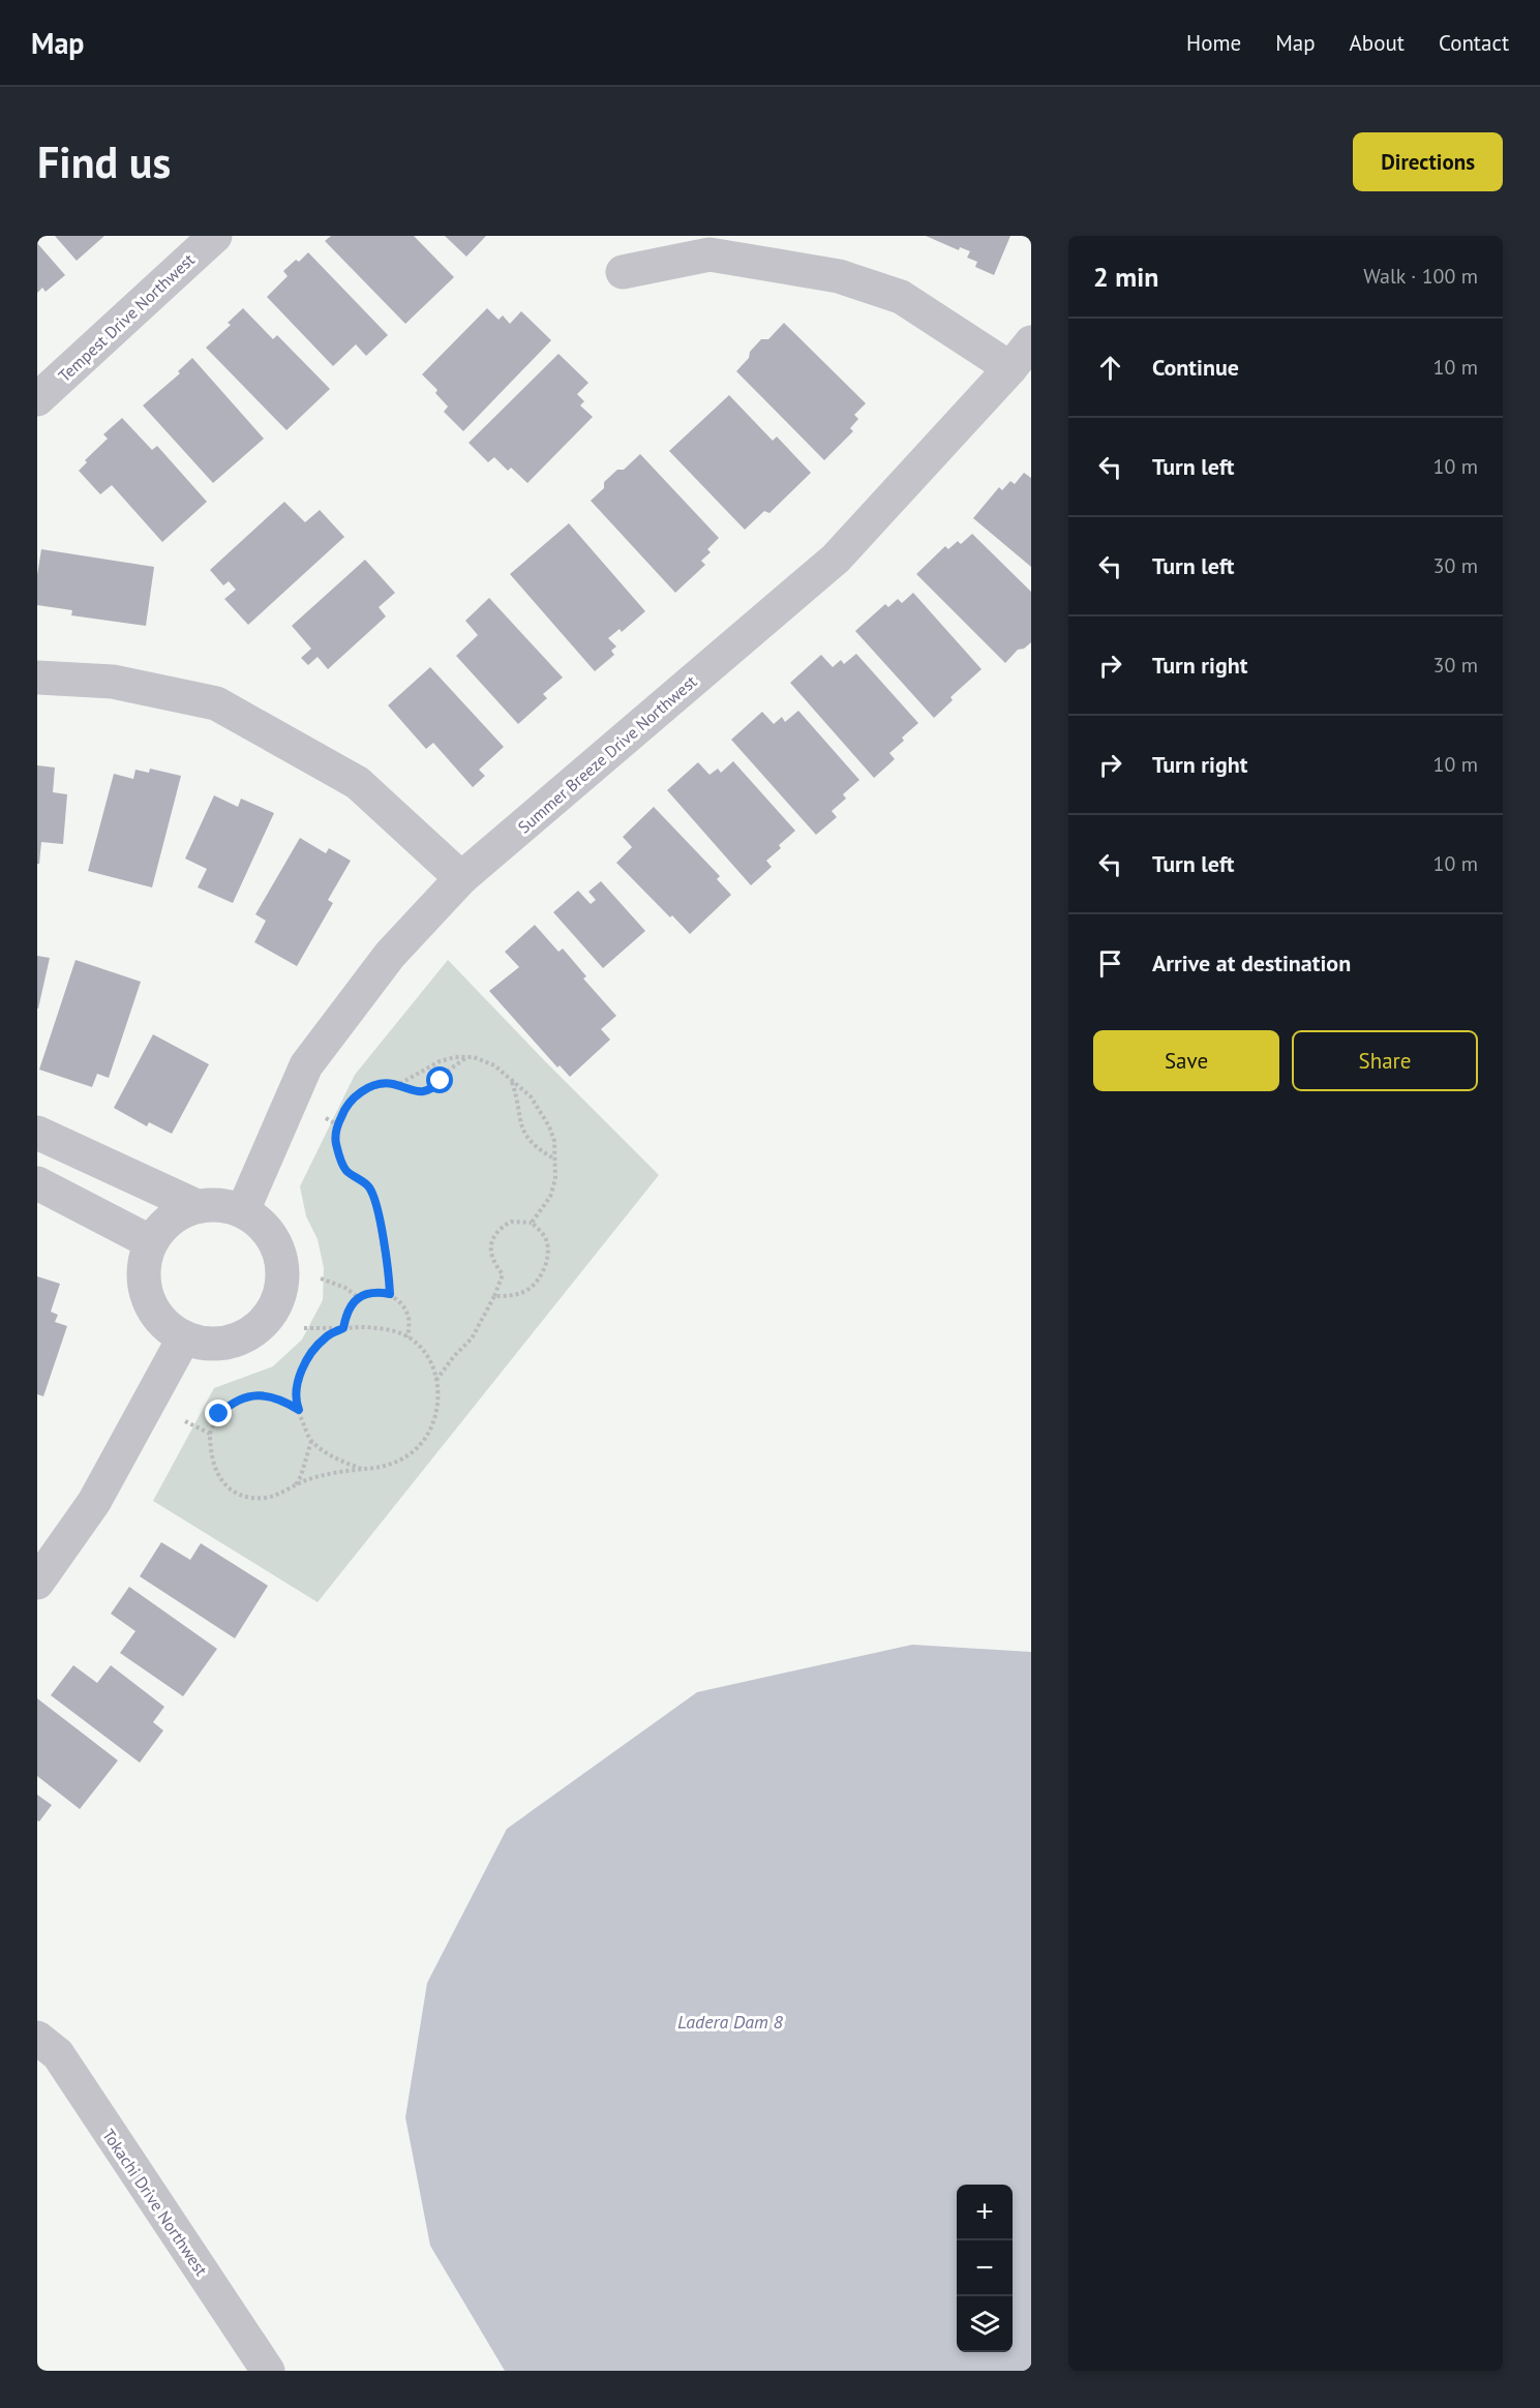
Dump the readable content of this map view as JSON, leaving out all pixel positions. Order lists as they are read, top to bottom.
{
  "streets": {
    "street": ["Tempest Drive Northwest", "Summer Breeze Drive Northwest", "Tokachi Drive Northwest"]
  },
  "water": ["Ladera Dam 8"],
  "page": {
    "header": "Map",
    "nav": [
      "Home",
      "Map",
      "About",
      "Contact"
    ],
    "buttons": [
      "Directions",
      ["Save", "Share"]
    ],
    "title": "Find us",
    "heading": ["2 min", "Walk · 100 m"],
    "list": [
      ["Continue", "10 m"],
      ["Turn left", "10 m"],
      ["Turn left", "30 m"],
      ["Turn right", "30 m"],
      ["Turn right", "10 m"],
      ["Turn left", "10 m"],
      "Arrive at destination"
    ],
    "map_buttons": ["+", "−"]
  }
}
